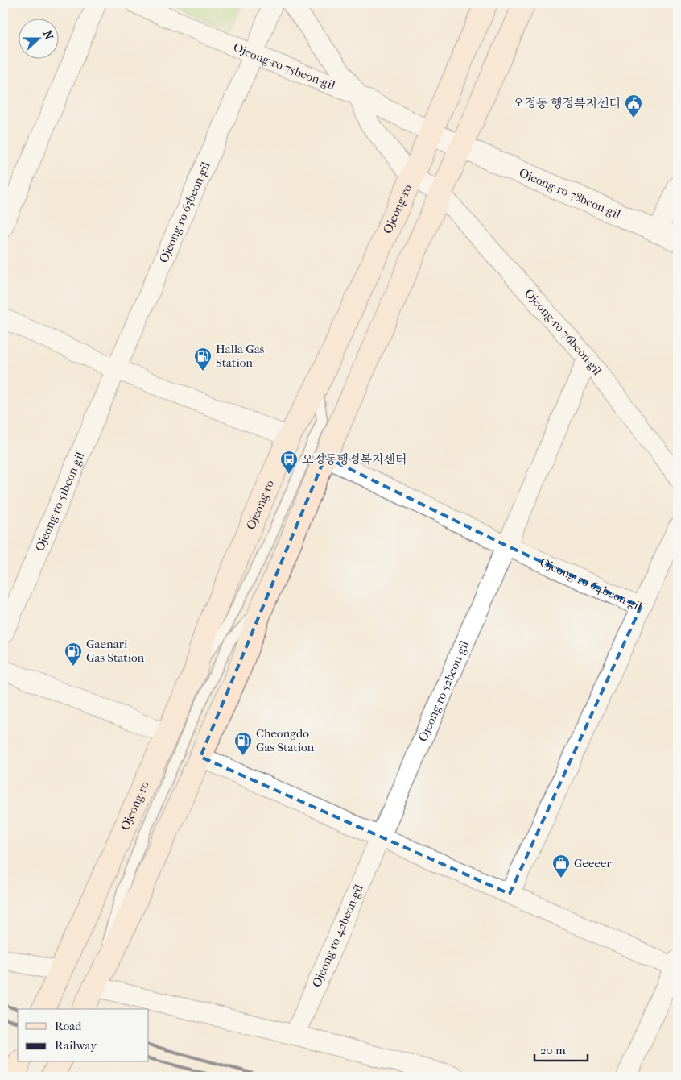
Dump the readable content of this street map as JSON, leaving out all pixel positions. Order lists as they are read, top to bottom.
{
  "streets": {
    "main road": ["Ojeong-ro"],
    "street": [
      "Ojeong-ro 75beon-gil",
      "Ojeong-ro 78beon-gil",
      "Ojeong-ro 63beon-gil",
      "Ojeong-ro 76beon-gil",
      "Ojeong-ro 51beon-gil",
      "Ojeong-ro 64beon-gil",
      "Ojeong-ro 52beon-gil",
      "Ojeong-ro 42beon-gil"
    ]
  },
  "crossings": [
    ["Ojeong-ro 75beon-gil", "Ojeong-ro 78beon-gil"],
    ["Ojeong-ro 75beon-gil", "Ojeong-ro"],
    ["Ojeong-ro 75beon-gil", "Ojeong-ro 63beon-gil"],
    ["Ojeong-ro 75beon-gil", "Ojeong-ro 76beon-gil"],
    ["Ojeong-ro 78beon-gil", "Ojeong-ro"],
    ["Ojeong-ro", "Ojeong-ro 76beon-gil"],
    ["Ojeong-ro 63beon-gil", "Ojeong-ro 51beon-gil"],
    ["Ojeong-ro 64beon-gil", "Ojeong-ro 52beon-gil"],
    ["Ojeong-ro 52beon-gil", "Ojeong-ro 42beon-gil"]
  ],
  "places": {
    "public building": ["오정동 행정복지센터"],
    "fuel station": ["Halla Gas Station", "Gaenari Gas Station", "Cheongdo Gas Station"],
    "bus stop": ["오정동행정복지센터"],
    "shop": ["Geeeer"]
  },
  "legend": ["Road", "Railway"],
  "scale_bar": "20 m",
  "north": "right"
}
